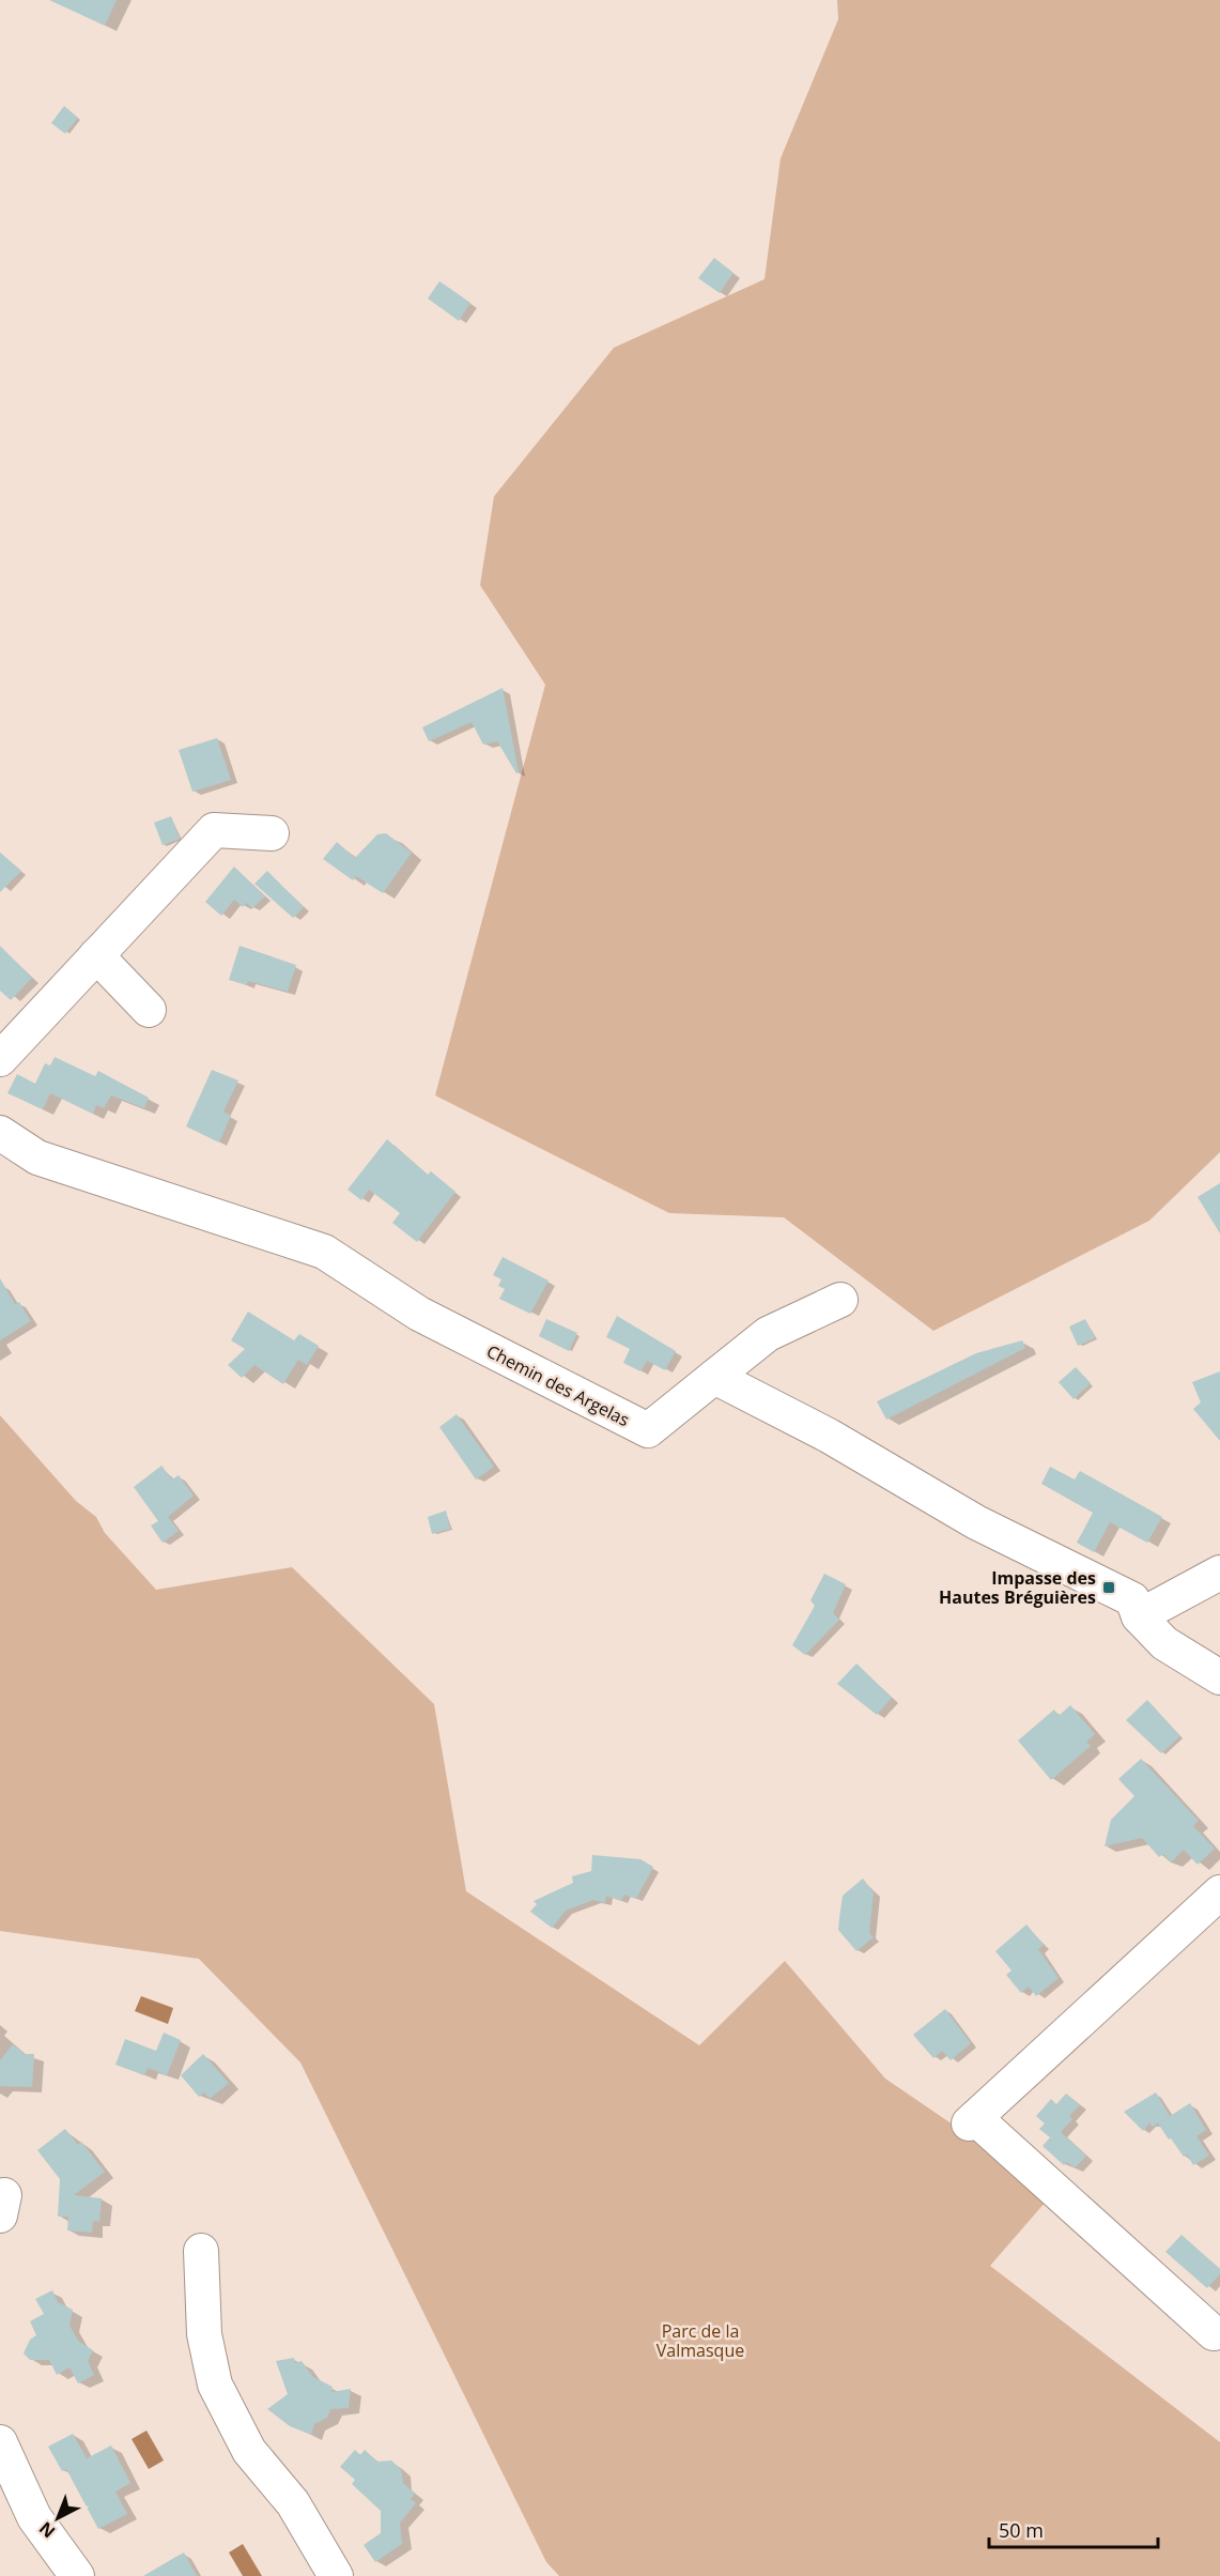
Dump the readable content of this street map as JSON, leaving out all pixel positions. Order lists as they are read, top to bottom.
{
  "streets": {
    "street": ["Chemin des Argelas"]
  },
  "parks": ["Parc de la Valmasque"],
  "places": {
    "transit": ["Impasse des Hautes Bréguières"]
  },
  "scale_bar": "50 m",
  "north": "bottom left"
}
